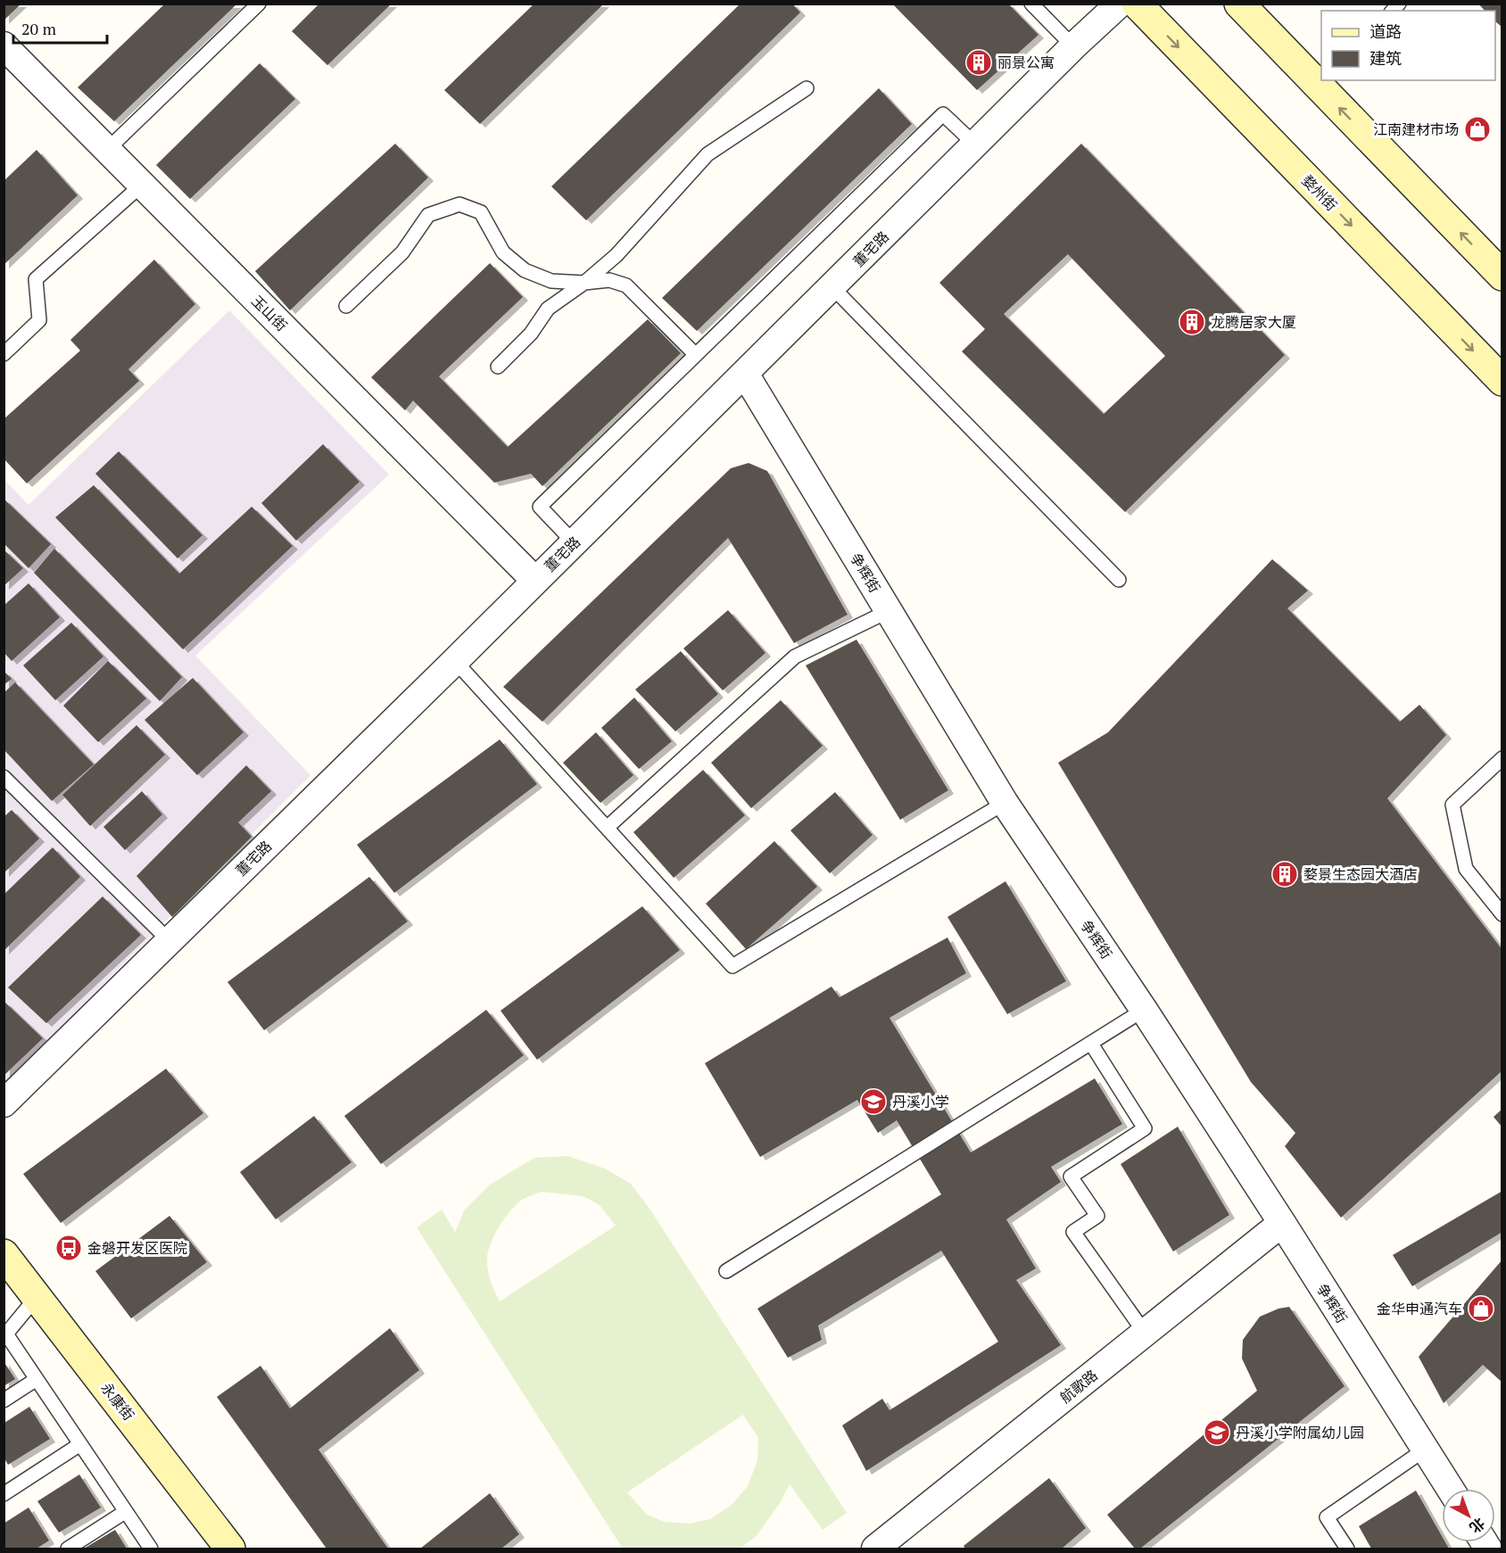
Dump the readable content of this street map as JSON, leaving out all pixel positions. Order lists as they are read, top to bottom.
{
  "streets": {
    "main road": ["婺州街", "永康街"],
    "street": [
      "董宅路",
      "玉山街",
      "争辉街",
      "航歌路"
    ]
  },
  "crossings": [
    ["董宅路", "玉山街"],
    ["董宅路", "争辉街"],
    ["争辉街", "航歌路"]
  ],
  "places": {
    "building": ["丽景公寓", "龙腾居家大厦", "婺景生态园大酒店"],
    "shop": ["江南建材市场", "金华申通汽车"],
    "school or university": ["丹溪小学", "丹溪小学附属幼儿园"],
    "bus stop": ["金磐开发区医院"]
  },
  "legend": ["道路", "建筑"],
  "scale_bar": "20 m",
  "north": "bottom right"
}
